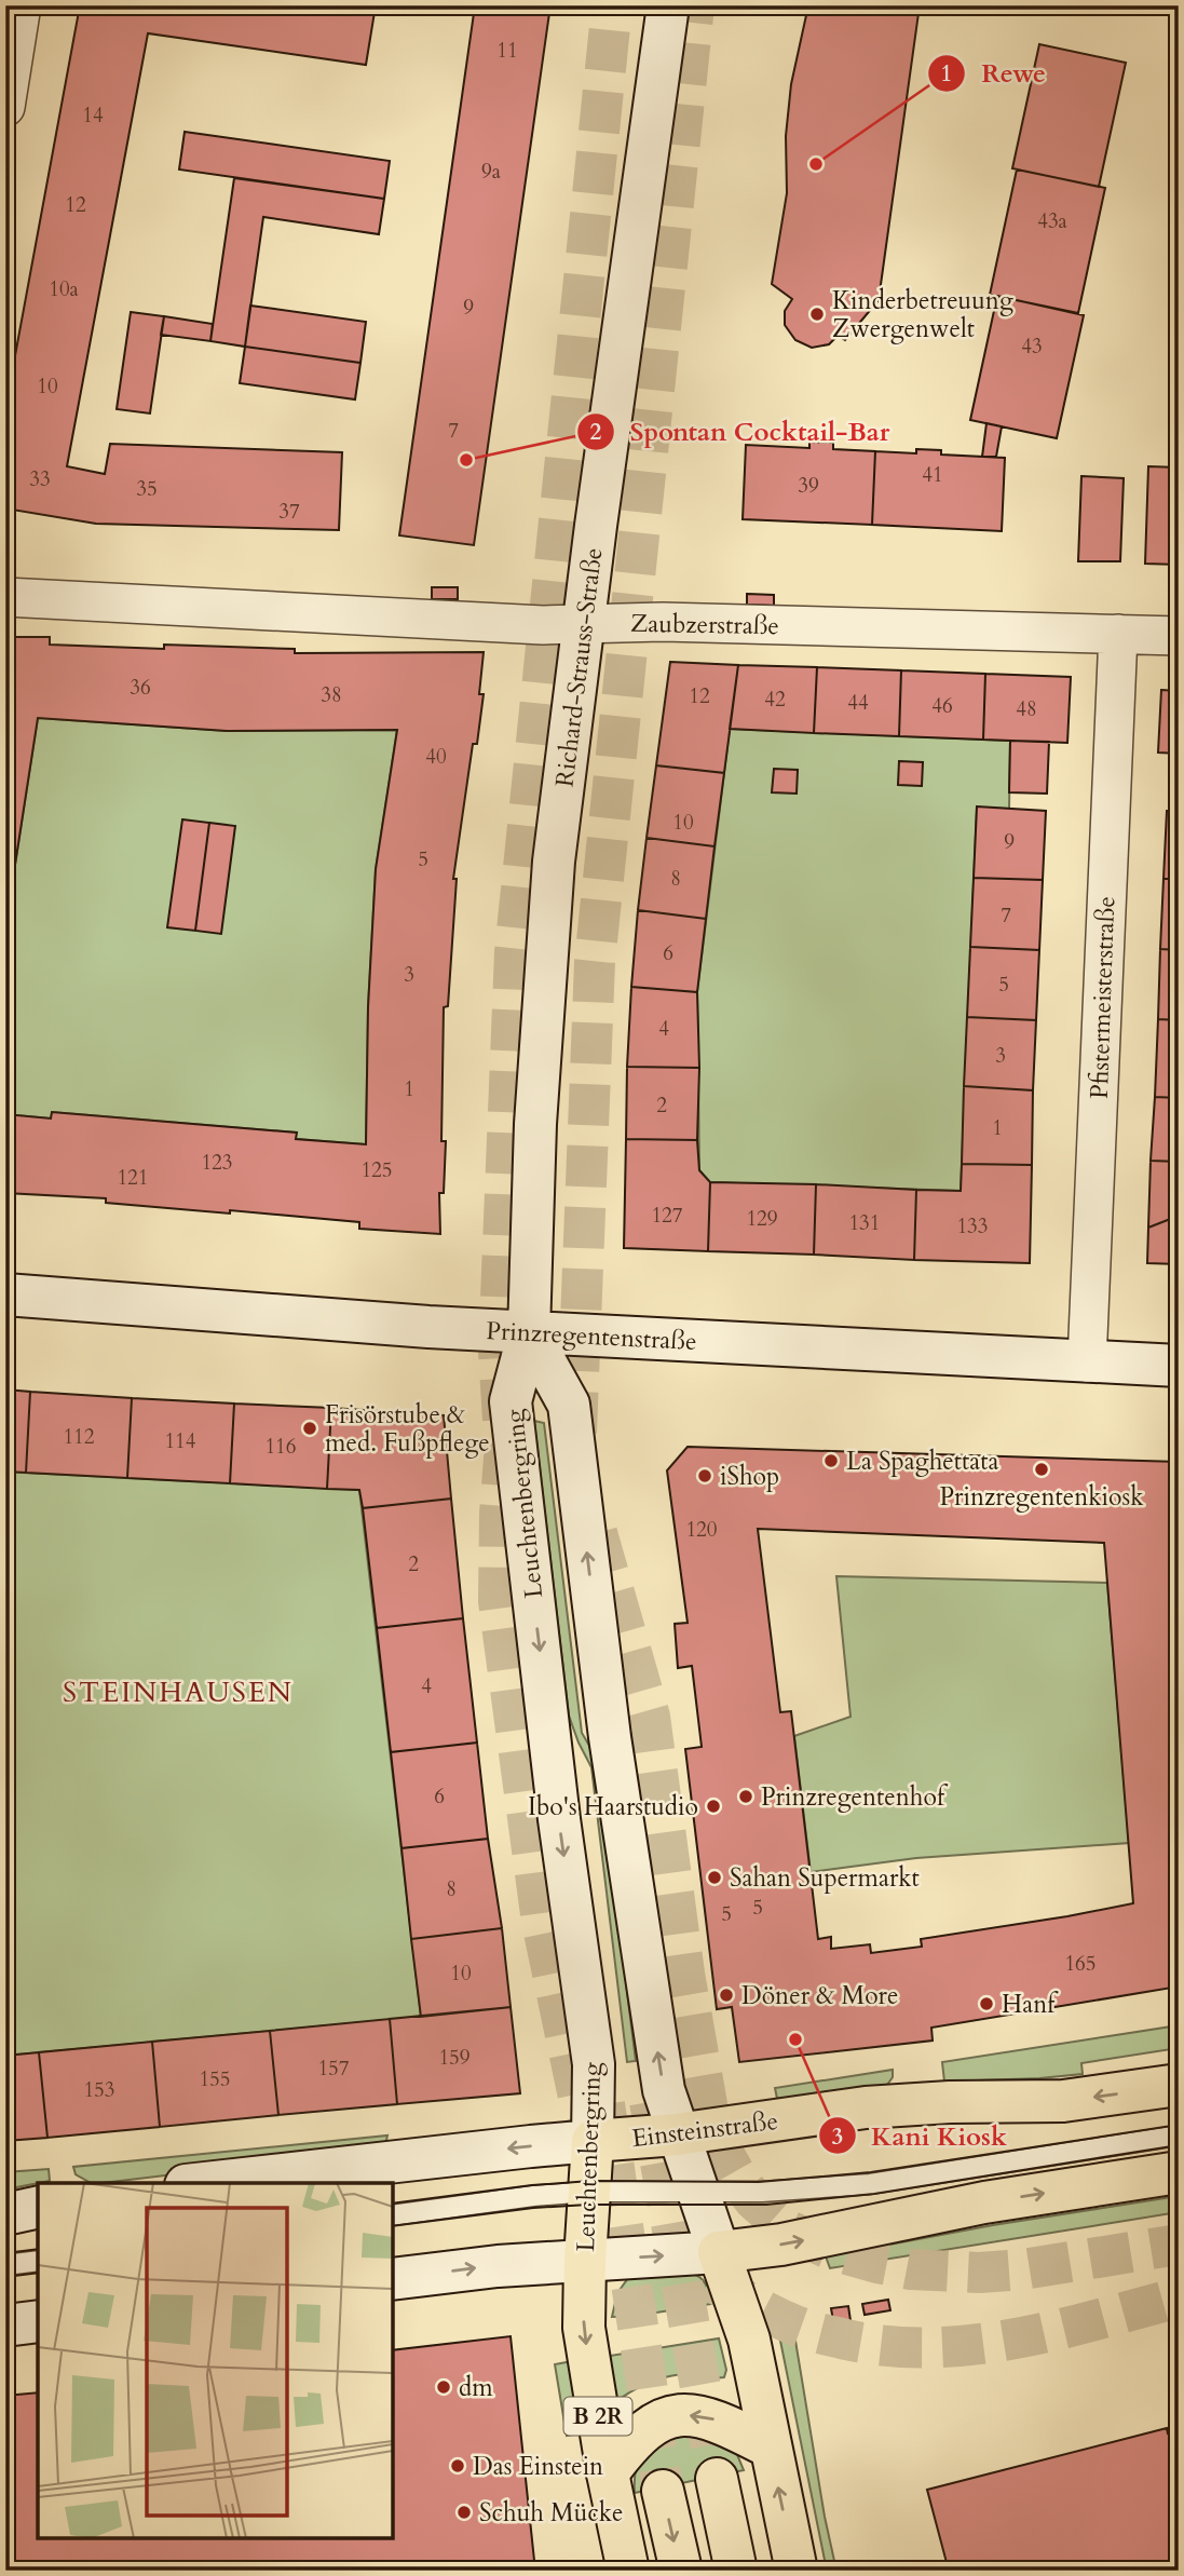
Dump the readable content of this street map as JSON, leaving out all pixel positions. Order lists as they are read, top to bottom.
{
  "streets": {
    "main road": [
      "Richard-Strauss-Straße",
      "Prinzregentenstraße",
      "Leuchtenbergring",
      "Einsteinstraße",
      "B 2R"
    ],
    "street": ["Zaubzerstraße", "Pfistermeisterstraße"]
  },
  "crossings": [
    ["Zaubzerstraße", "Richard-Strauss-Straße"],
    ["Zaubzerstraße", "Pfistermeisterstraße"],
    ["Richard-Strauss-Straße", "Prinzregentenstraße"],
    ["Richard-Strauss-Straße", "Leuchtenbergring"],
    ["Pfistermeisterstraße", "Prinzregentenstraße"],
    ["Prinzregentenstraße", "Leuchtenbergring"],
    ["Leuchtenbergring", "Einsteinstraße"],
    ["Leuchtenbergring", "B 2R"]
  ],
  "districts": ["STEINHAUSEN"],
  "places": [
    "Rewe",
    "Kinderbetreuung Zwergenwelt",
    "Spontan Cocktail-Bar",
    "Frisörstube & med. Fußpflege",
    "La Spaghettata",
    "Prinzregentenkiosk",
    "iShop",
    "Prinzregentenhof",
    "Ibo's Haarstudio",
    "Sahan Supermarkt",
    "Döner & More",
    "Hanf",
    "Kani Kiosk",
    "dm",
    "Das Einstein",
    "Schuh Mücke"
  ],
  "house_numbers": [
    "11",
    "14",
    "9a",
    "12",
    "43a",
    "10a",
    "9",
    "43",
    "10",
    "7",
    "41",
    "33",
    "39",
    "35",
    "37",
    "36",
    "38",
    "12",
    "42",
    "44",
    "46",
    "48",
    "40",
    "10",
    "9",
    "5",
    "8",
    "7",
    "6",
    "3",
    "5",
    "4",
    "3",
    "1",
    "2",
    "1",
    "123",
    "125",
    "121",
    "127",
    "129",
    "131",
    "133",
    "112",
    "114",
    "116",
    "120",
    "2",
    "4",
    "6",
    "8",
    "5",
    "5",
    "165",
    "10",
    "159",
    "157",
    "155",
    "153"
  ]
}
